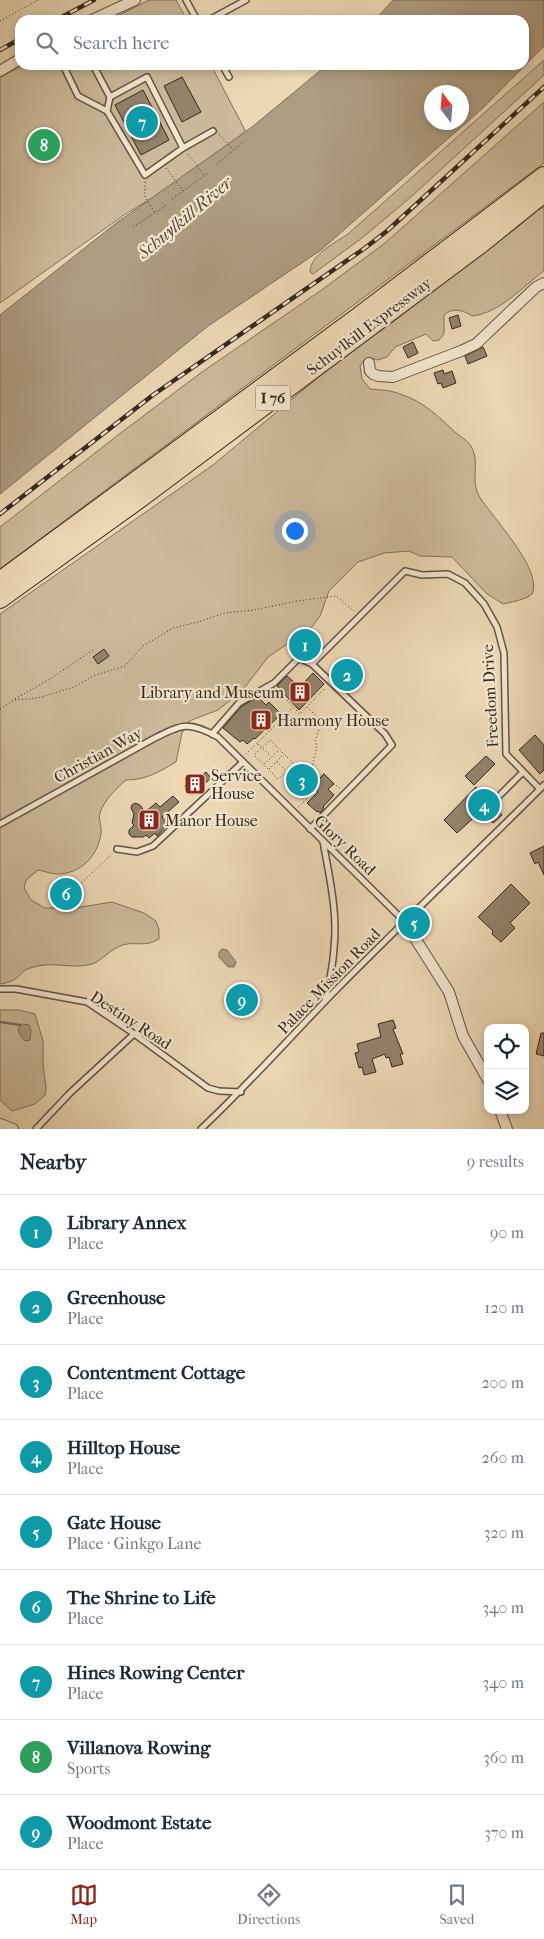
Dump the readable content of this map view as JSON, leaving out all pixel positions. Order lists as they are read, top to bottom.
{
  "streets": {
    "highway": ["Schuylkill Expressway", "I 76"],
    "lane": [
      "Freedom Drive",
      "Christian Way",
      "Glory Road",
      "Palace Mission Road",
      "Destiny Road"
    ]
  },
  "crossings": [
    ["Freedom Drive", "Palace Mission Road"],
    ["Christian Way", "Glory Road"],
    ["Glory Road", "Palace Mission Road"],
    ["Palace Mission Road", "Destiny Road"]
  ],
  "water": ["Schuylkill River"],
  "places": {
    "building": [
      "Library and Museum",
      "Harmony House",
      "Service House",
      "Manor House"
    ]
  },
  "north": "top",
  "page": {
    "search": "Search here",
    "pins": [
      "7",
      "8",
      "1",
      "2",
      "3",
      "4",
      "6",
      "5",
      "9"
    ],
    "heading": ["Nearby", "9 results"],
    "list": [
      {
        "mark": "1",
        "name": "Library Annex",
        "note": "Place",
        "value": "90 m"
      },
      {
        "mark": "2",
        "name": "Greenhouse",
        "note": "Place",
        "value": "120 m"
      },
      {
        "mark": "3",
        "name": "Contentment Cottage",
        "note": "Place",
        "value": "200 m"
      },
      {
        "mark": "4",
        "name": "Hilltop House",
        "note": "Place",
        "value": "260 m"
      },
      {
        "mark": "5",
        "name": "Gate House",
        "note": "Place · Ginkgo Lane",
        "value": "320 m"
      },
      {
        "mark": "6",
        "name": "The Shrine to Life",
        "note": "Place",
        "value": "340 m"
      },
      {
        "mark": "7",
        "name": "Hines Rowing Center",
        "note": "Place",
        "value": "340 m"
      },
      {
        "mark": "8",
        "name": "Villanova Rowing",
        "note": "Sports",
        "value": "360 m"
      },
      {
        "mark": "9",
        "name": "Woodmont Estate",
        "note": "Place",
        "value": "370 m"
      }
    ],
    "nav": ["Map", "Directions", "Saved"]
  }
}
